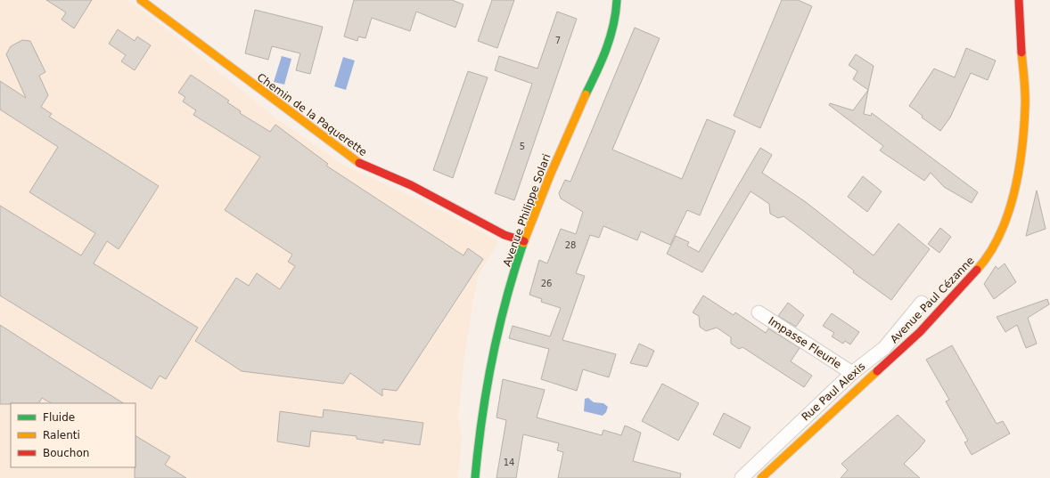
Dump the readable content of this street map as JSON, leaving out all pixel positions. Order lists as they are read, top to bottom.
{
  "streets": {
    "street": [
      "Chemin de la Paquerette",
      "Avenue Philippe Solari",
      "Avenue Paul Cézanne",
      "Impasse Fleurie",
      "Rue Paul Alexis"
    ]
  },
  "crossings": [
    ["Chemin de la Paquerette", "Avenue Philippe Solari"],
    ["Impasse Fleurie", "Rue Paul Alexis"]
  ],
  "house_numbers": [
    "7",
    "5",
    "28",
    "26",
    "14"
  ],
  "legend": ["Fluide", "Ralenti", "Bouchon"]
}
